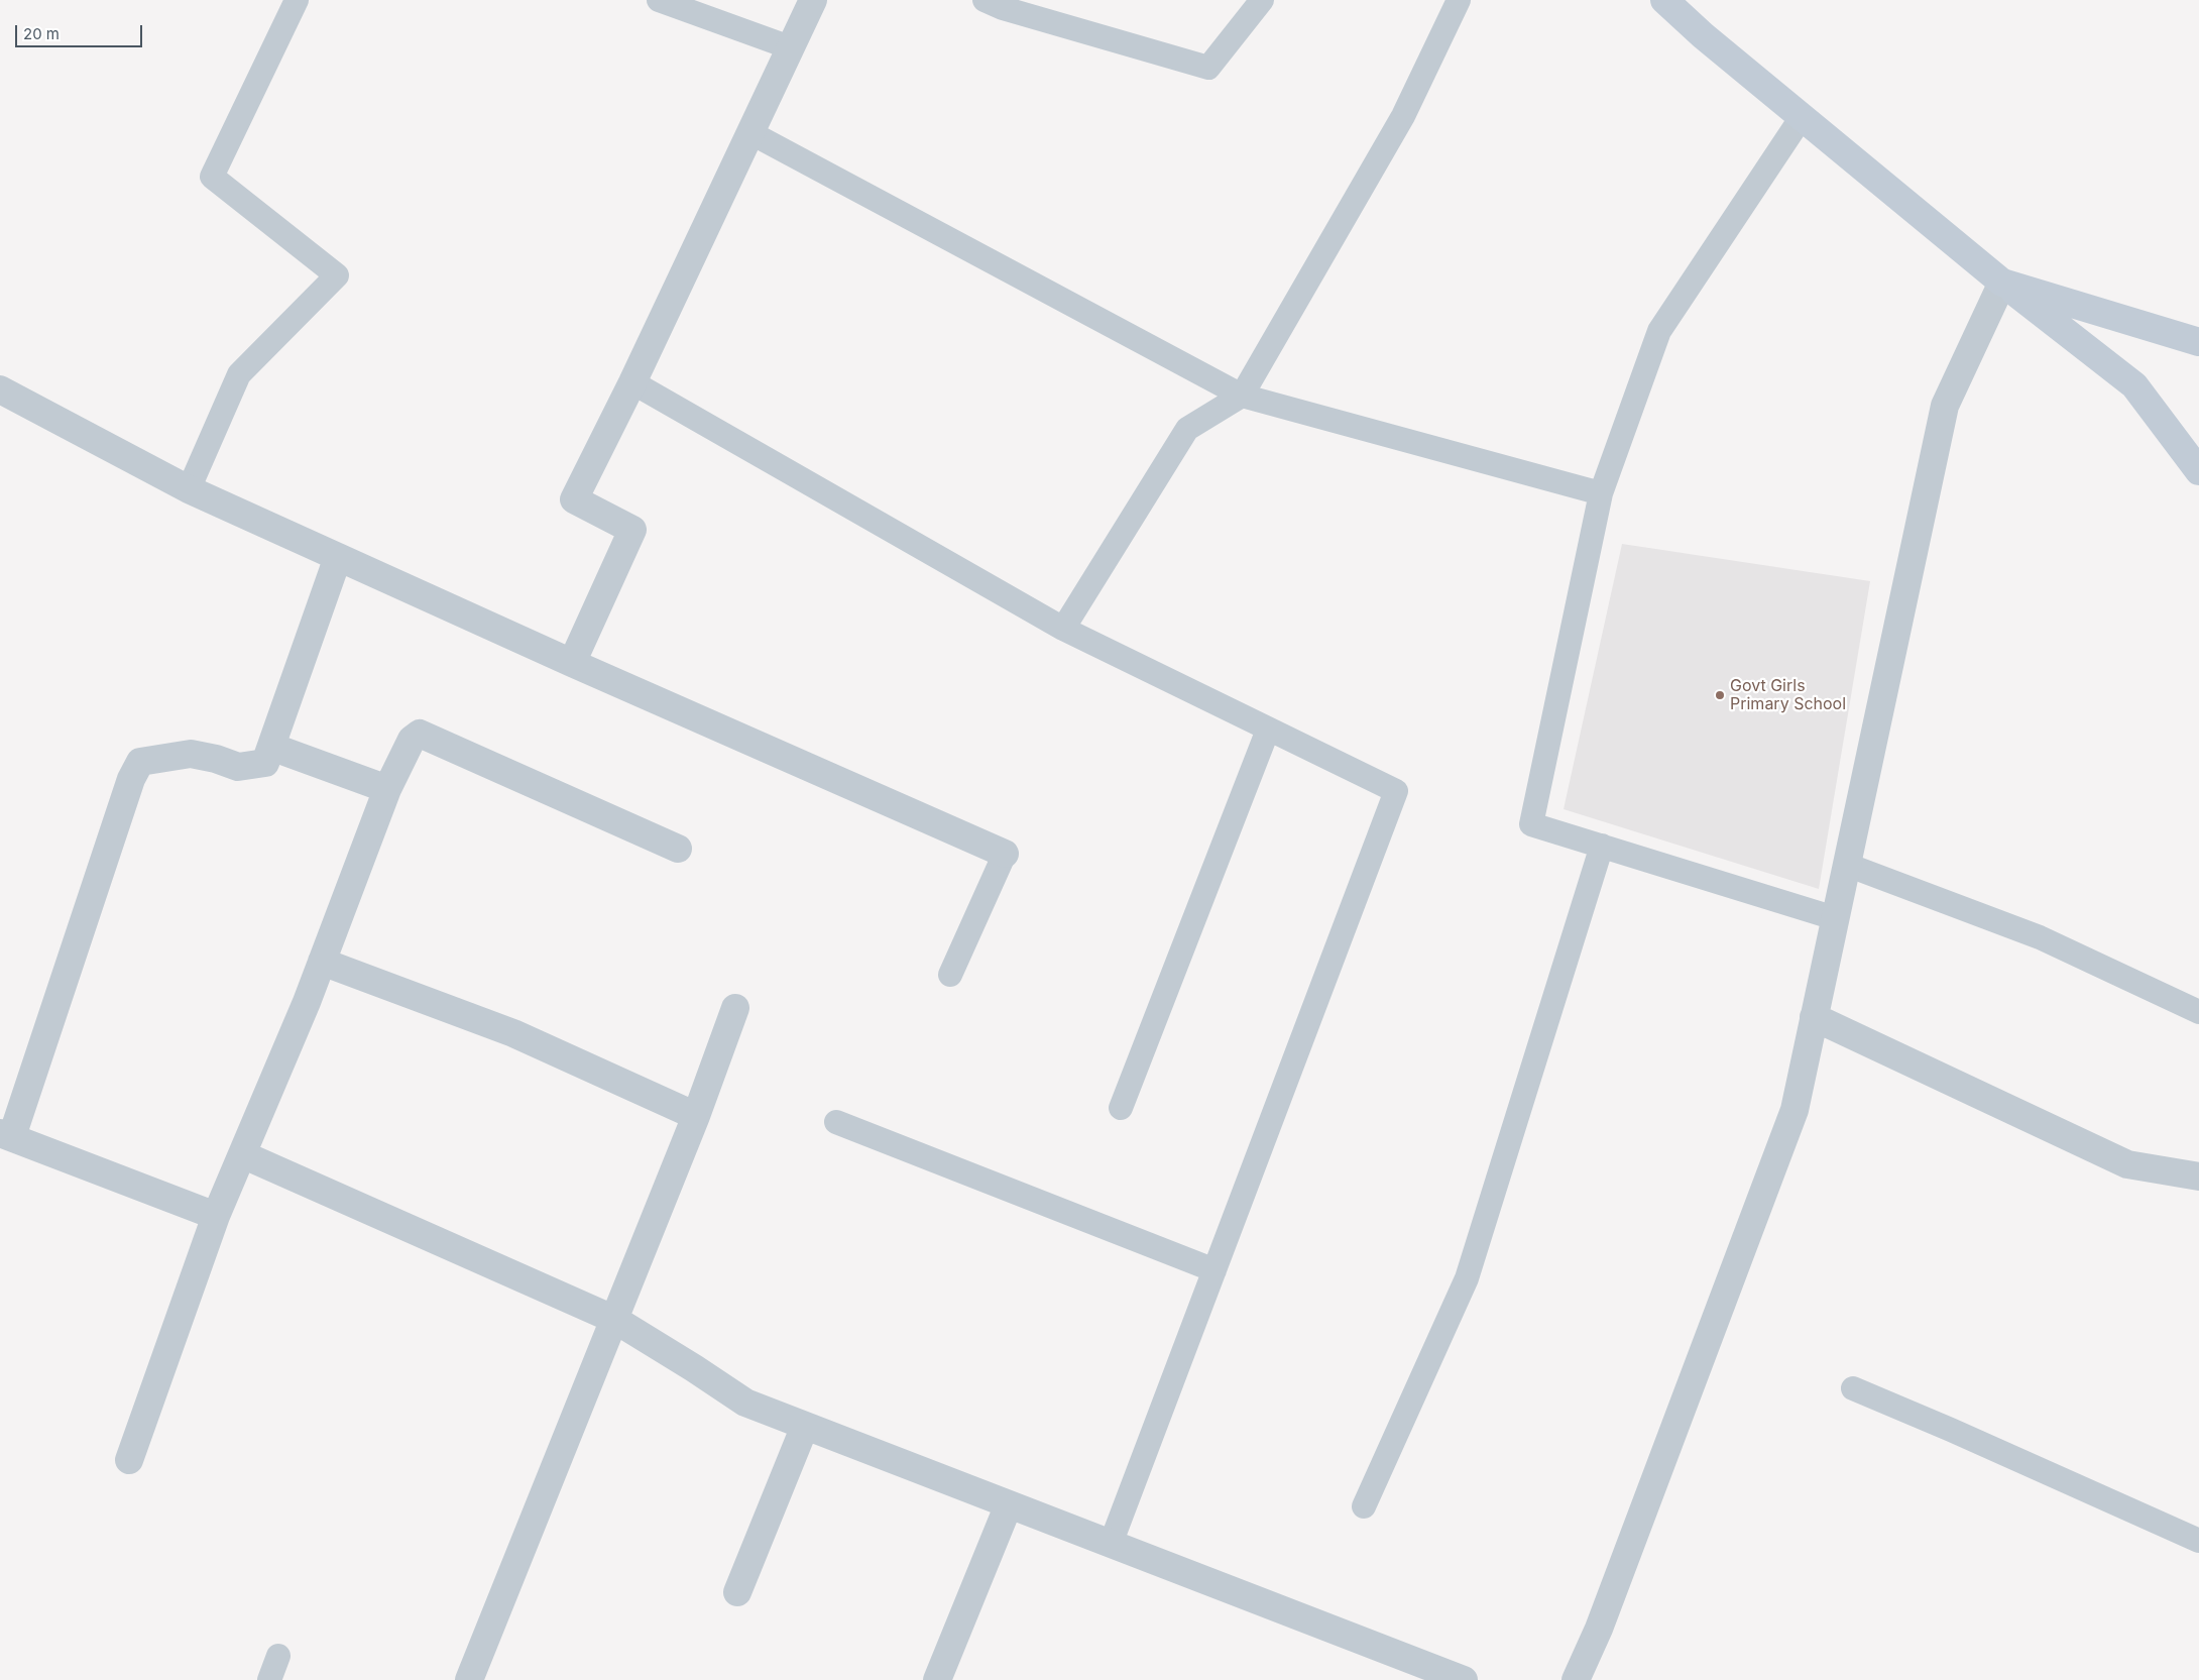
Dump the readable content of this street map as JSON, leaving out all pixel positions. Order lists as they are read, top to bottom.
{
  "places": ["Govt Girls Primary School"],
  "scale_bar": "20 m"
}
